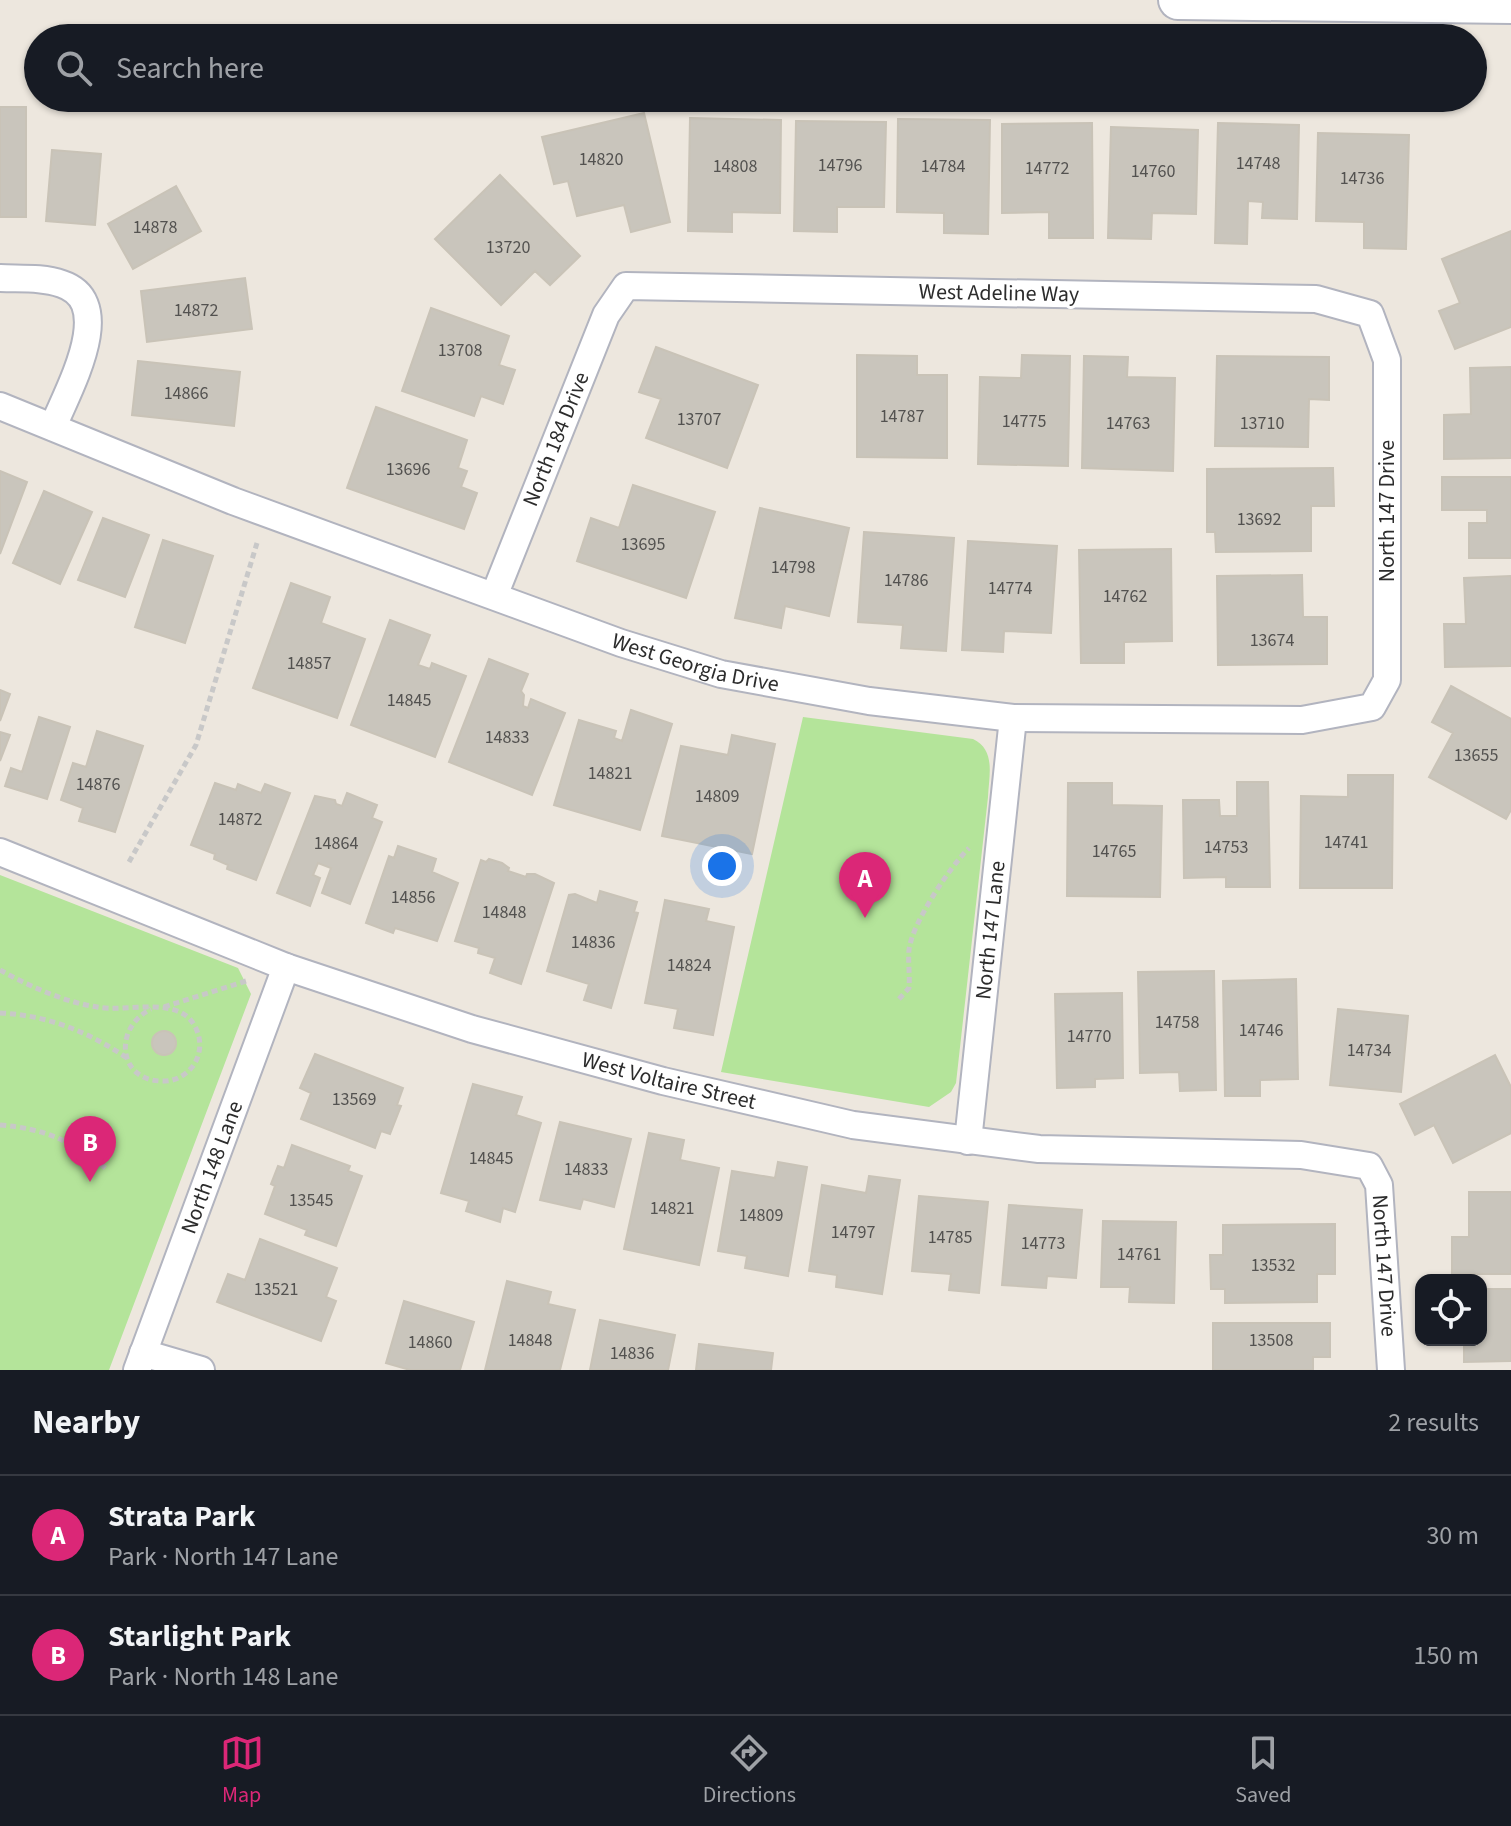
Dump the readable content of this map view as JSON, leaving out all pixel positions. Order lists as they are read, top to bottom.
{
  "streets": {
    "street": [
      "West Adeline Way",
      "North 184 Drive",
      "North 147 Drive",
      "West Georgia Drive",
      "North 147 Lane",
      "West Voltaire Street",
      "North 148 Lane"
    ]
  },
  "crossings": [
    ["West Adeline Way", "North 184 Drive"],
    ["West Adeline Way", "North 147 Drive"],
    ["North 184 Drive", "West Georgia Drive"],
    ["North 147 Drive", "West Georgia Drive"],
    ["North 147 Drive", "West Voltaire Street"],
    ["West Georgia Drive", "North 147 Lane"],
    ["North 147 Lane", "West Voltaire Street"],
    ["West Voltaire Street", "North 148 Lane"]
  ],
  "house_numbers": [
    "14820",
    "14748",
    "14796",
    "14808",
    "14784",
    "14772",
    "14760",
    "14736",
    "14878",
    "13720",
    "14872",
    "13708",
    "14866",
    "14787",
    "13707",
    "14775",
    "14763",
    "13710",
    "13696",
    "13692",
    "13695",
    "14798",
    "14786",
    "14774",
    "14762",
    "13674",
    "14857",
    "14845",
    "14833",
    "13655",
    "14821",
    "14876",
    "14809",
    "14872",
    "14741",
    "14864",
    "14753",
    "14765",
    "14856",
    "14848",
    "14836",
    "14824",
    "14758",
    "14746",
    "14770",
    "14734",
    "13569",
    "14845",
    "14833",
    "13545",
    "14821",
    "14809",
    "14797",
    "14785",
    "14773",
    "14761",
    "13532",
    "13521",
    "14848",
    "13508",
    "14860",
    "14836"
  ],
  "page": {
    "search": "Search here",
    "pins": ["A", "B"],
    "heading": ["Nearby", "2 results"],
    "list": [
      {
        "mark": "A",
        "name": "Strata Park",
        "note": "Park · North 147 Lane",
        "value": "30 m"
      },
      {
        "mark": "B",
        "name": "Starlight Park",
        "note": "Park · North 148 Lane",
        "value": "150 m"
      }
    ],
    "nav": ["Map", "Directions", "Saved"]
  }
}
